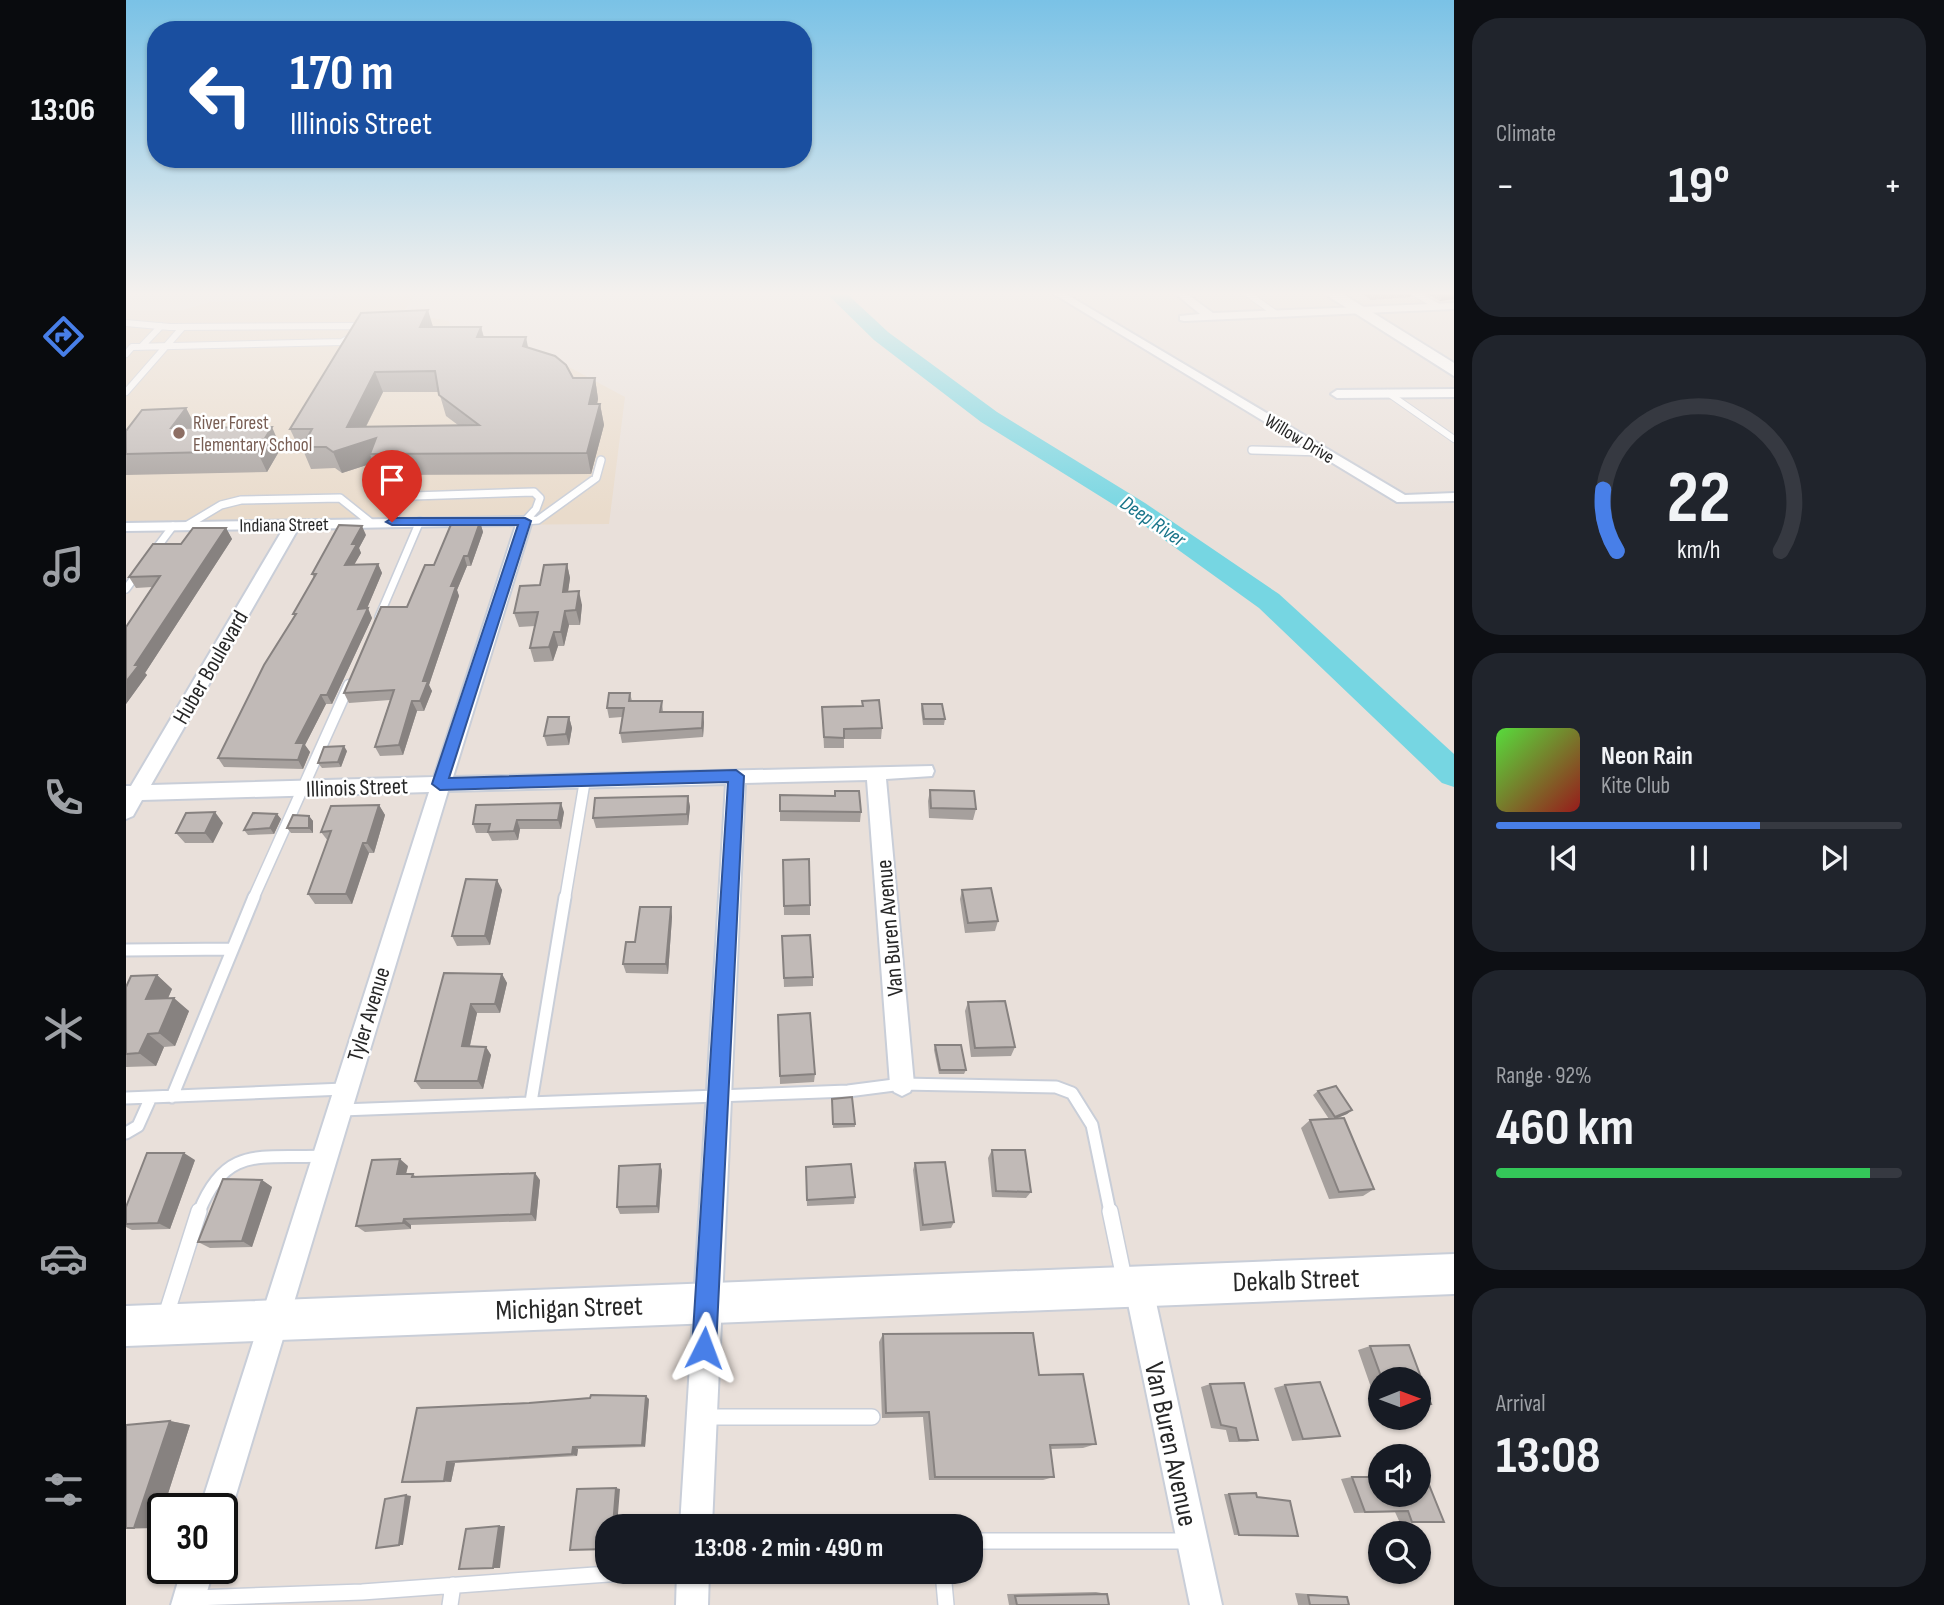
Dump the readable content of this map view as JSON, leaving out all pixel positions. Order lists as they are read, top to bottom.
{
  "streets": {
    "street": [
      "Willow Drive",
      "Indiana Street",
      "Huber Boulevard",
      "Illinois Street",
      "Van Buren Avenue",
      "Tyler Avenue",
      "Dekalb Street",
      "Michigan Street"
    ]
  },
  "crossings": [
    ["Indiana Street", "Huber Boulevard"],
    ["Indiana Street", "Tyler Avenue"],
    ["Huber Boulevard", "Illinois Street"],
    ["Illinois Street", "Van Buren Avenue"],
    ["Illinois Street", "Tyler Avenue"],
    ["Van Buren Avenue", "Dekalb Street"],
    ["Van Buren Avenue", "Michigan Street"],
    ["Tyler Avenue", "Michigan Street"],
    ["Dekalb Street", "Michigan Street"]
  ],
  "water": ["Deep River"],
  "places": ["River Forest Elementary School"],
  "north": "right",
  "page": {
    "tabs": "13:06",
    "tile": [
      "Climate",
      ["Range · 92%", "460 km"],
      ["Arrival", "13:08"]
    ],
    "turn": ["170 m", "Illinois Street"],
    "heat": ["−", "19°", "+"],
    "song": ["Neon Rain", "Kite Club"],
    "limit": "30",
    "trip": "13:08 · 2 min · 490 m",
    "gauge": ["22", "km/h"]
  }
}
